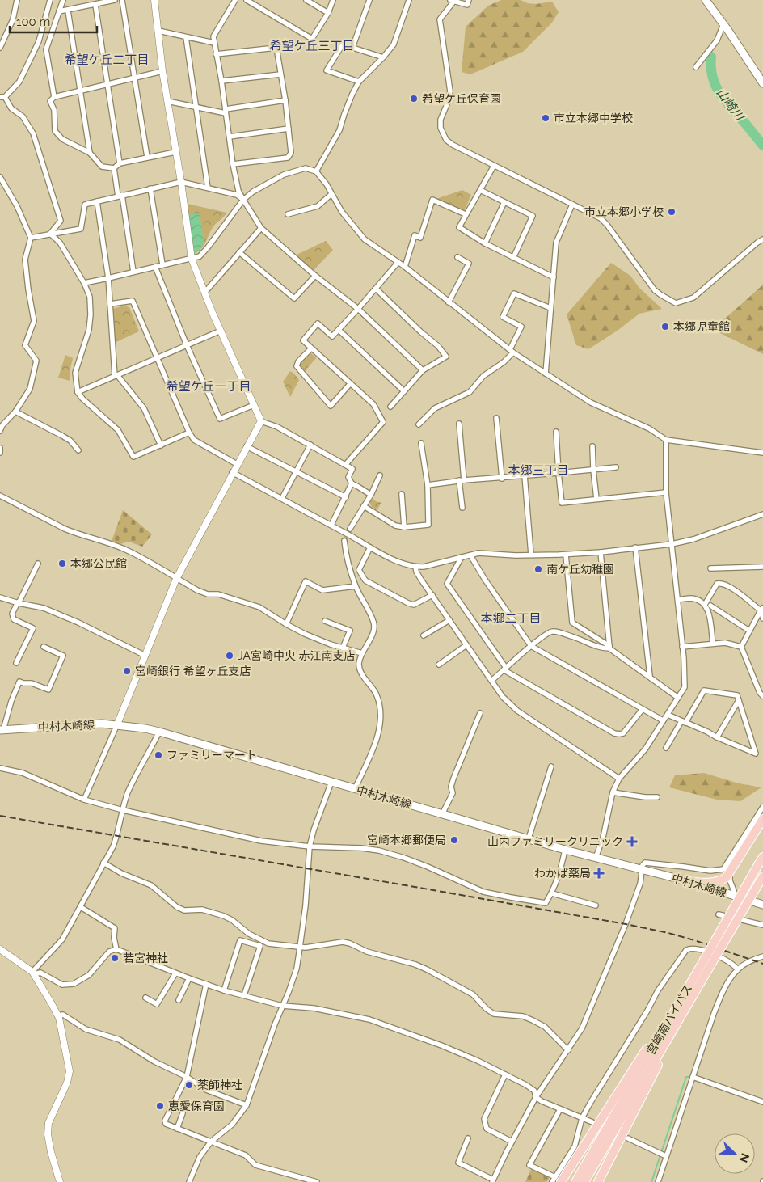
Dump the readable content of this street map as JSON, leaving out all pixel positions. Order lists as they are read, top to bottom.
{
  "streets": {
    "highway": ["宮崎南バイパス"],
    "main road": ["中村木崎線"]
  },
  "districts": [
    "希望ケ丘三丁目",
    "希望ケ丘二丁目",
    "希望ケ丘一丁目",
    "本郷三丁目",
    "本郷二丁目"
  ],
  "water": ["山崎川"],
  "places": {
    "other": [
      "希望ケ丘保育園",
      "市立本郷中学校",
      "市立本郷小学校",
      "本郷児童館",
      "本郷公民館",
      "南ケ丘幼稚園",
      "JA宮崎中央 赤江南支店",
      "宮崎銀行 希望ヶ丘支店",
      "ファミリーマート",
      "宮崎本郷郵便局",
      "若宮神社",
      "薬師神社",
      "恵愛保育園"
    ],
    "health": ["山内ファミリークリニック", "わかば薬局"]
  },
  "scale_bar": "100 m",
  "north": "bottom right"
}
